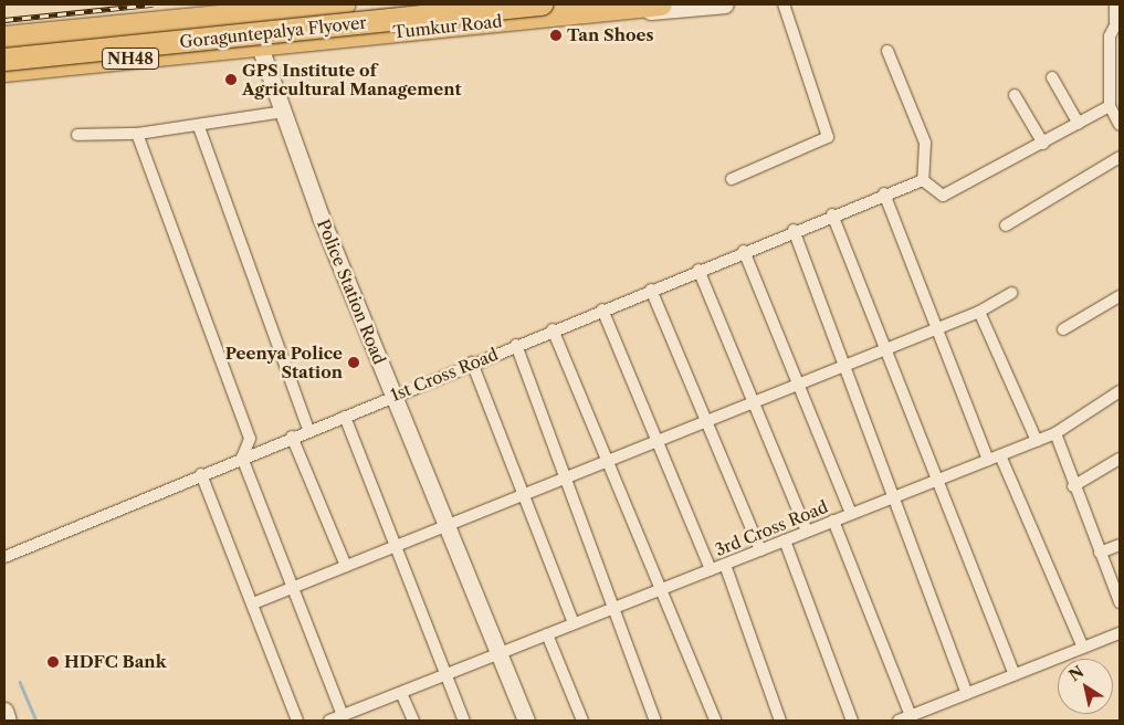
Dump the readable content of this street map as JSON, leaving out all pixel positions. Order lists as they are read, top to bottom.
{
  "streets": {
    "highway": ["Tumkur Road", "Goraguntepalya Flyover", "NH48"],
    "street": ["Police Station Road", "1st Cross Road", "3rd Cross Road"]
  },
  "crossings": [
    ["Tumkur Road", "Police Station Road"],
    ["NH48", "Police Station Road"],
    ["Police Station Road", "1st Cross Road"],
    ["Police Station Road", "3rd Cross Road"]
  ],
  "places": [
    "Tan Shoes",
    "GPS Institute of Agricultural Management",
    "Peenya Police Station",
    "HDFC Bank"
  ],
  "north": "top left"
}
